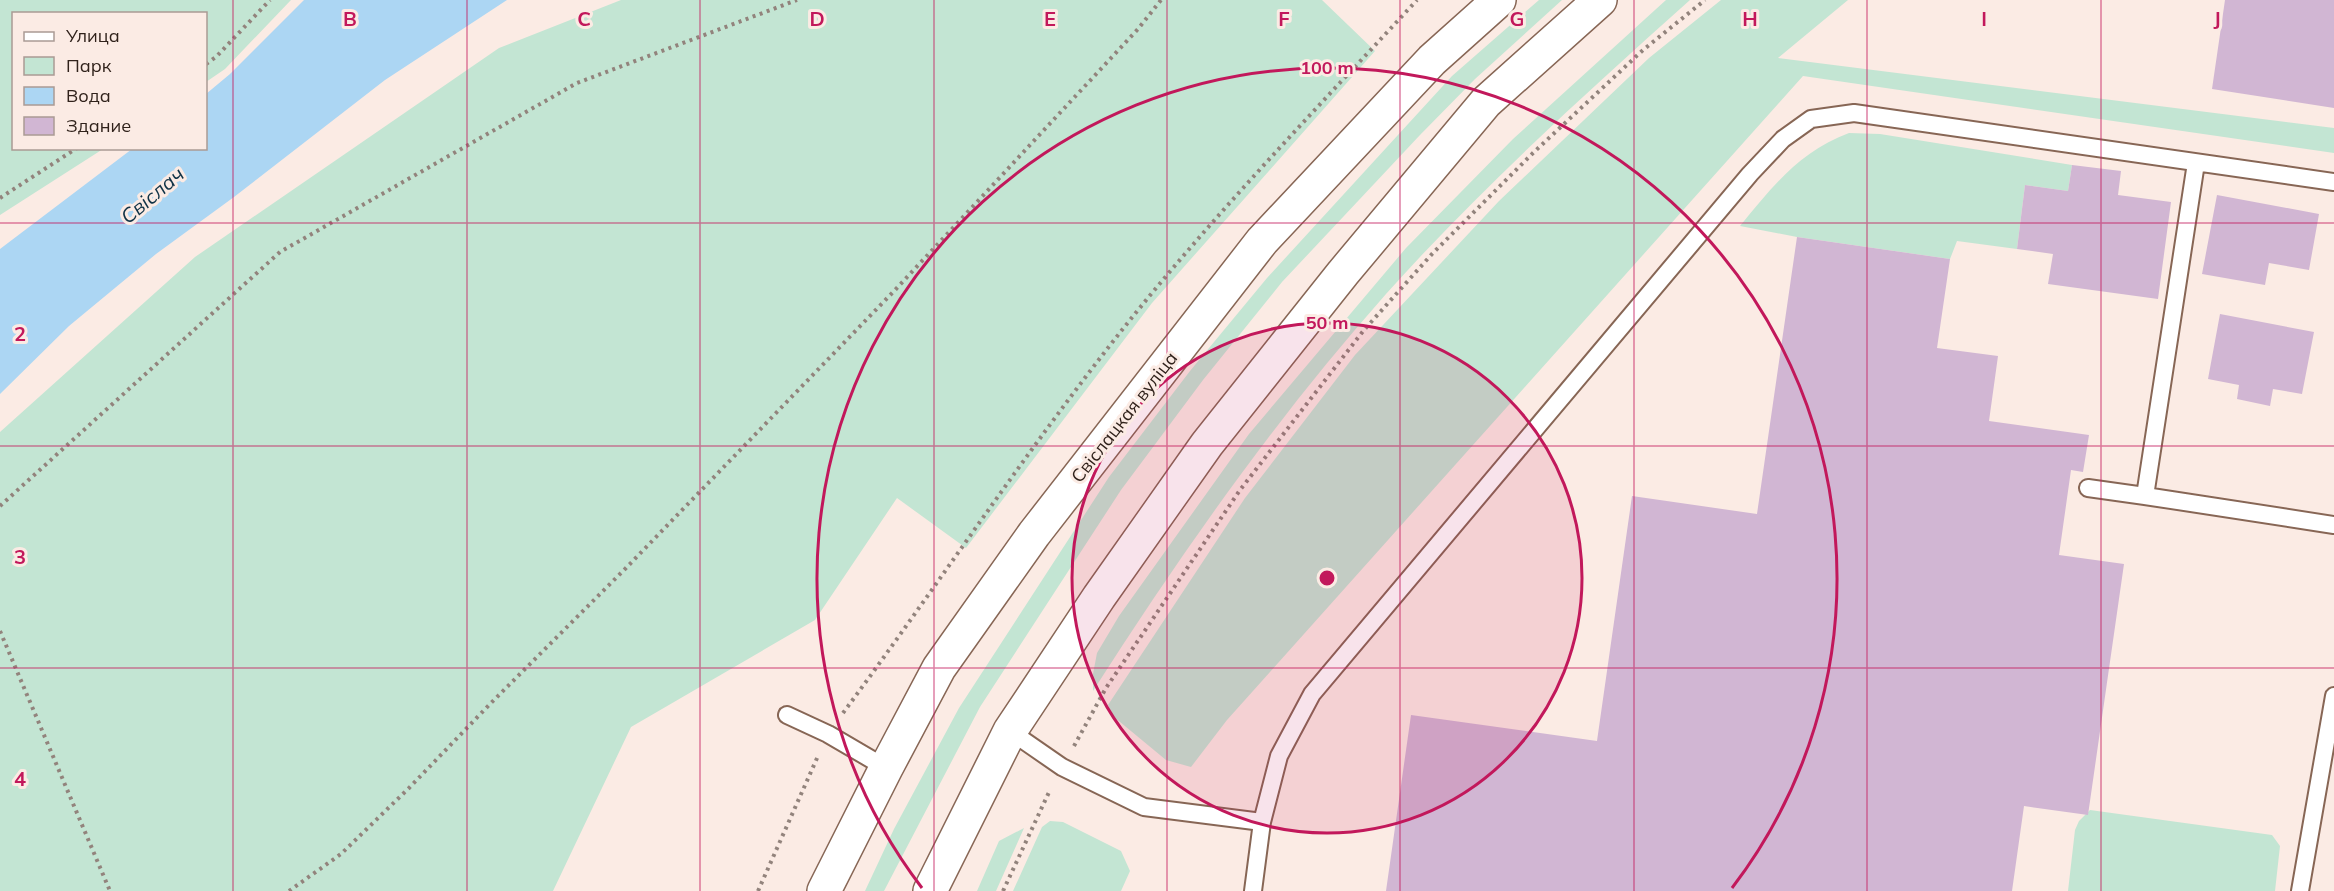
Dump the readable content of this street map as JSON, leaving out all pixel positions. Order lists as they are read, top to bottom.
{
  "streets": {
    "main road": ["Свіслацкая вуліца"]
  },
  "water": ["Свіслач"],
  "legend": [
    "Улица",
    "Парк",
    "Вода",
    "Здание"
  ],
  "grid": {
    "columns": [
      "B",
      "C",
      "D",
      "E",
      "F",
      "G",
      "H",
      "I",
      "J"
    ],
    "rows": ["2", "3", "4"]
  },
  "rings": ["100 m", "50 m"]
}
